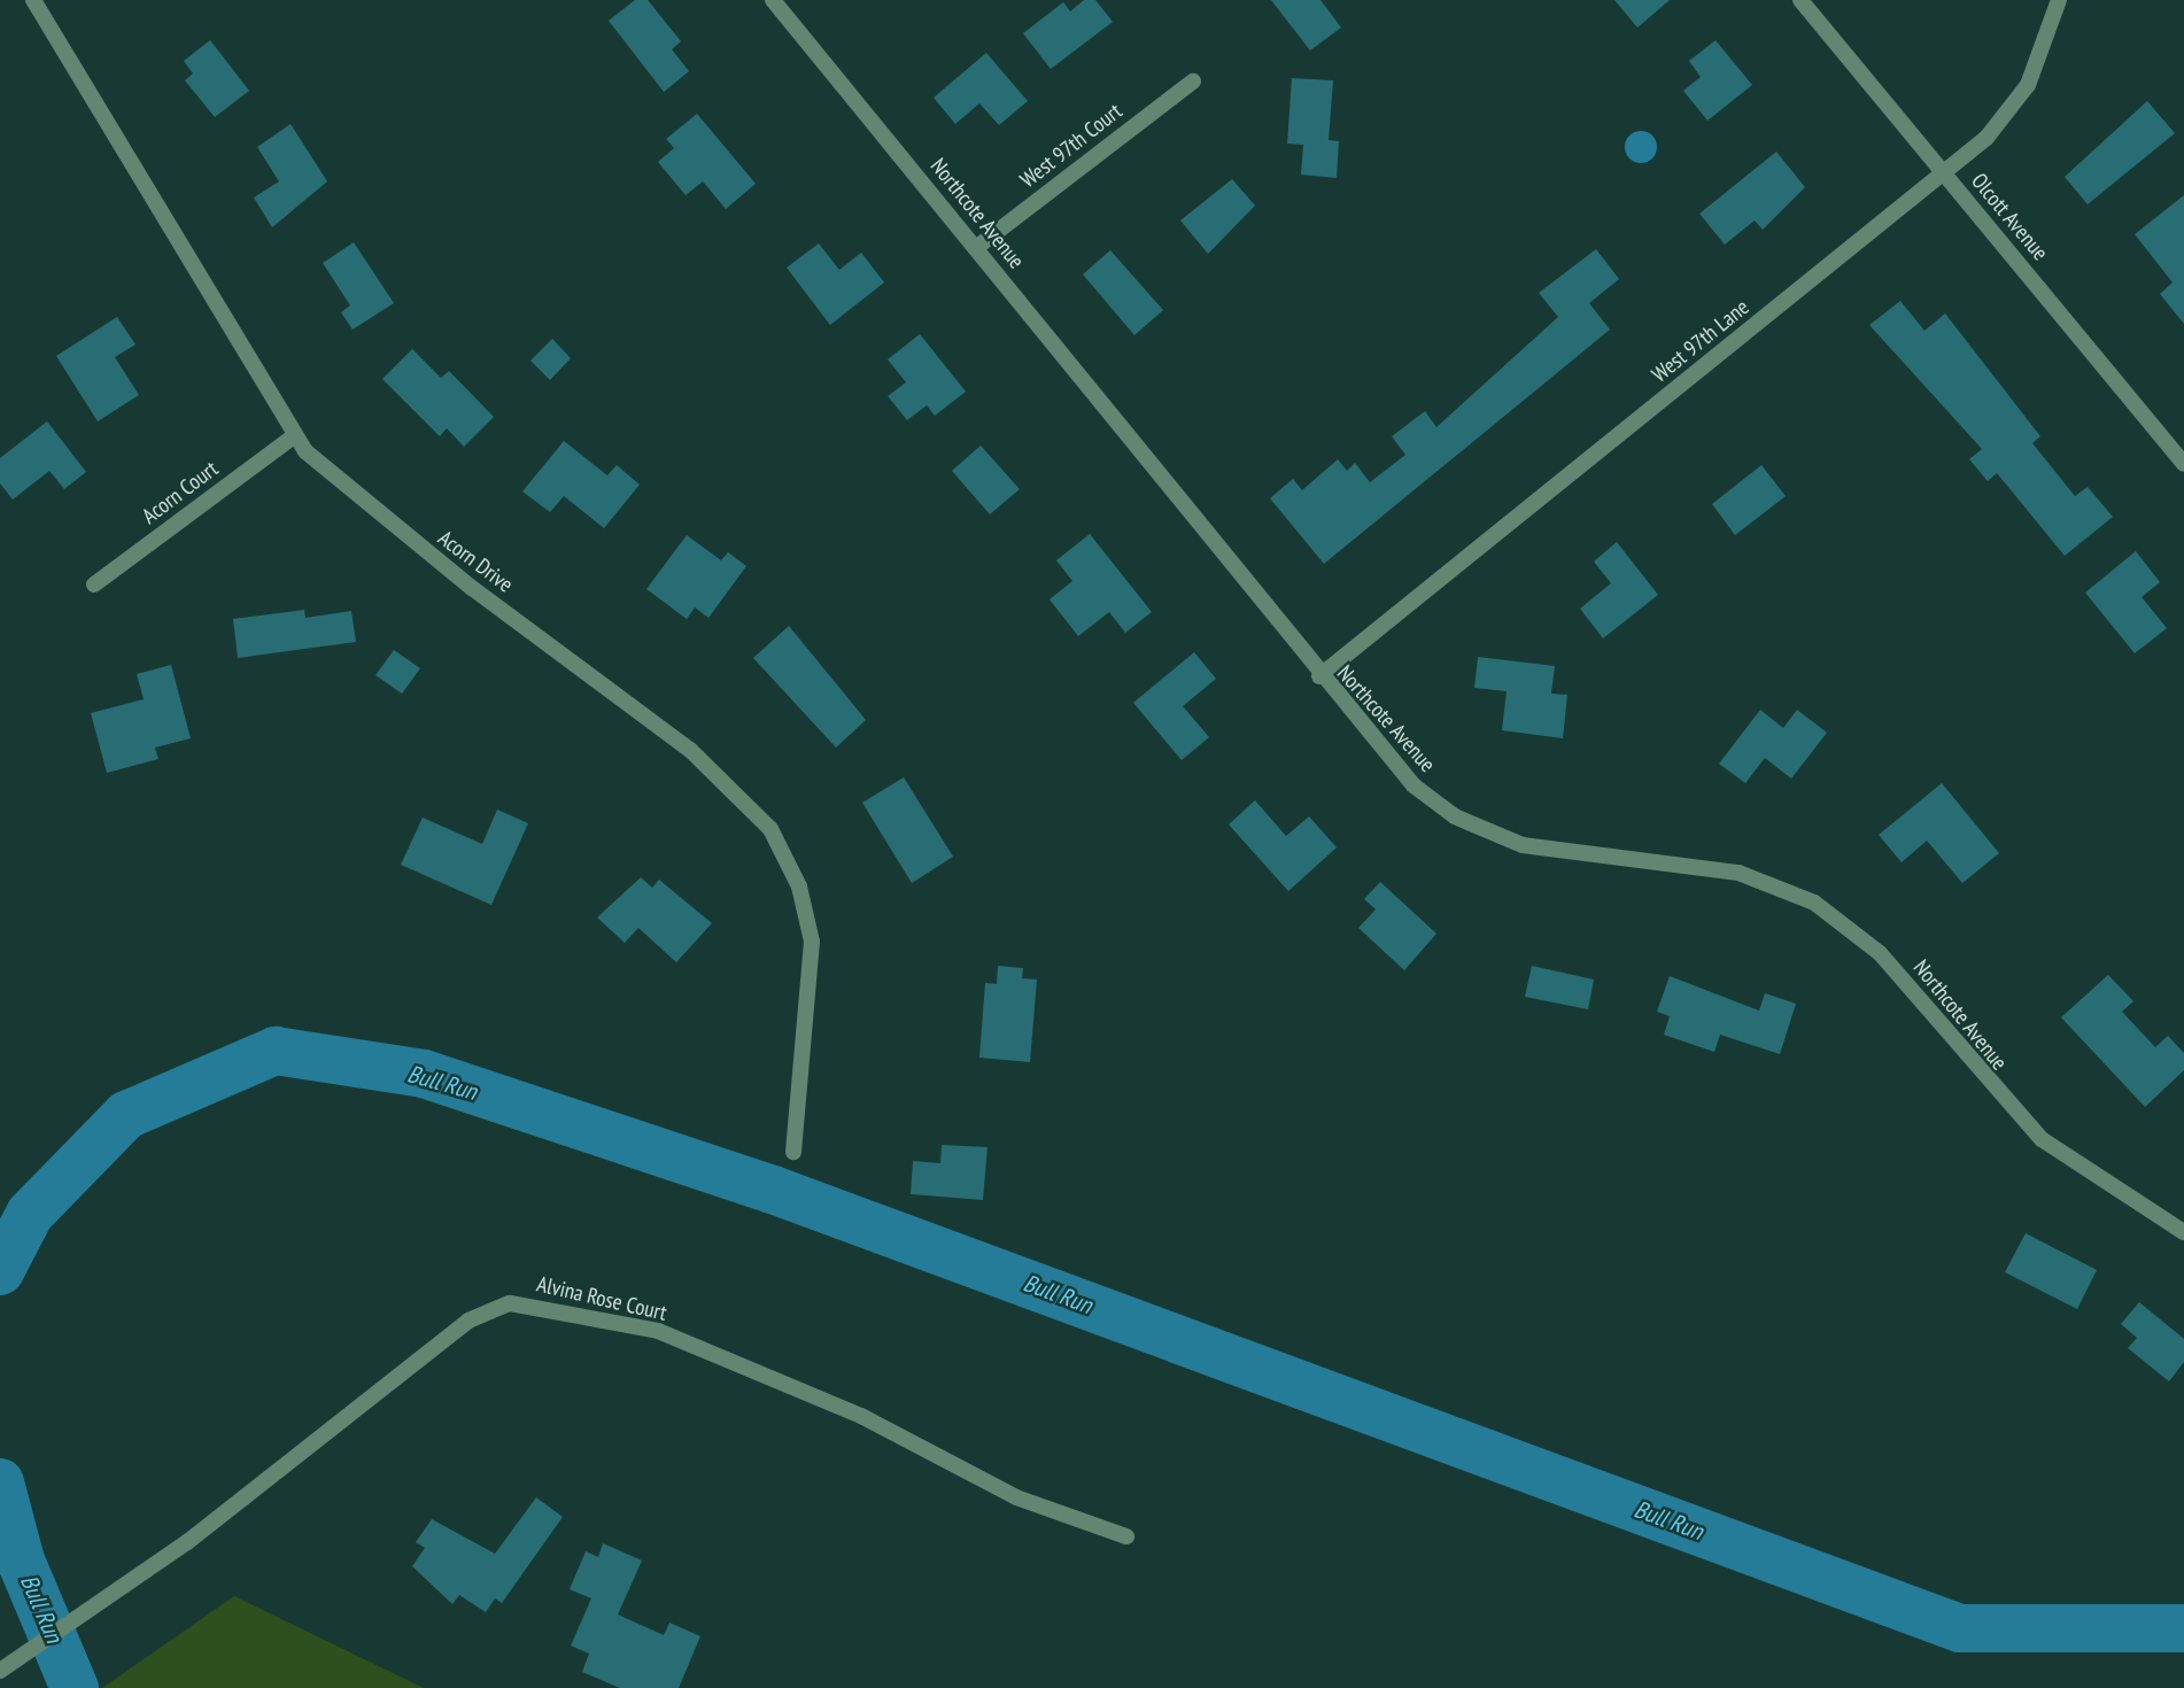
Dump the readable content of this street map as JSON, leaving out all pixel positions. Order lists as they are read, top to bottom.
{
  "streets": {
    "street": [
      "West 97th Court",
      "Northcote Avenue",
      "Olcott Avenue",
      "West 97th Lane",
      "Acorn Court",
      "Acorn Drive",
      "Alvina Rose Court"
    ]
  },
  "crossings": [
    ["West 97th Court", "Northcote Avenue"],
    ["Northcote Avenue", "West 97th Lane"],
    ["Olcott Avenue", "West 97th Lane"],
    ["Acorn Court", "Acorn Drive"]
  ],
  "water": ["Bull Run"]
}
